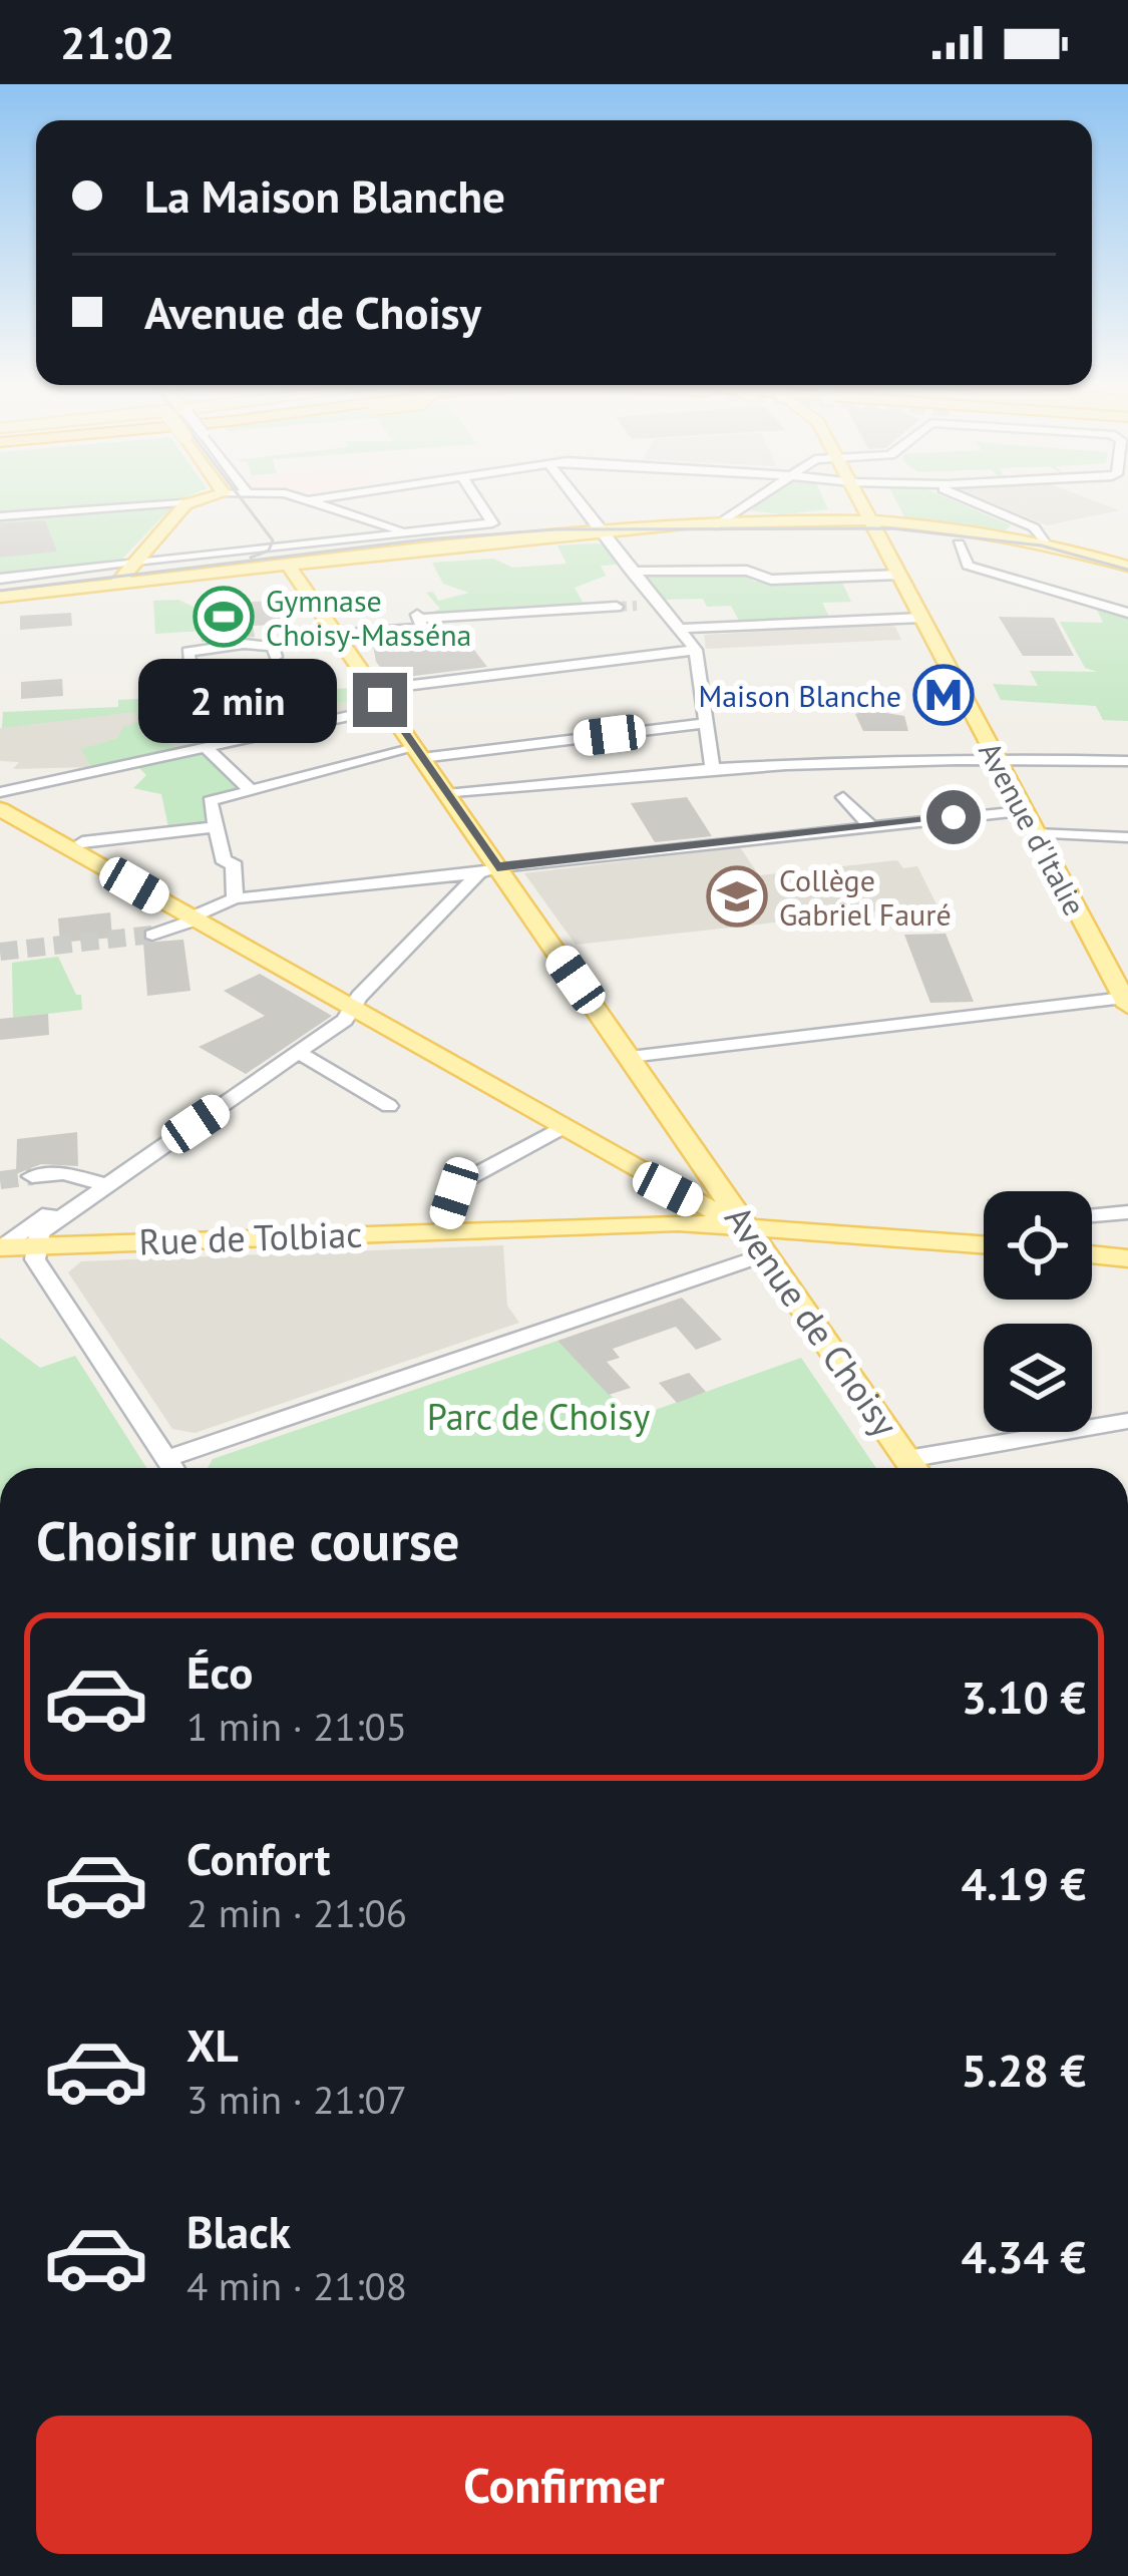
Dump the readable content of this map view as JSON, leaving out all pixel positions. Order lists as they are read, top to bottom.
{
  "streets": {
    "main road": ["Avenue d'Italie", "Rue de Tolbiac", "Avenue de Choisy"]
  },
  "crossings": [
    ["Rue de Tolbiac", "Avenue de Choisy"]
  ],
  "parks": ["Parc de Choisy"],
  "places": {
    "sports": ["Gymnase Choisy-Masséna"],
    "metro station": ["Maison Blanche"],
    "school or university": ["Collège Gabriel Fauré"]
  },
  "page": {
    "status": "21:02",
    "banner": ["La Maison Blanche", "Avenue de Choisy"],
    "bubble": "2 min",
    "heading": "Choisir une course",
    "list": [
      {
        "name": "Éco",
        "note": "1 min · 21:05",
        "value": "3.10 €"
      },
      {
        "name": "Confort",
        "note": "2 min · 21:06",
        "value": "4.19 €"
      },
      {
        "name": "XL",
        "note": "3 min · 21:07",
        "value": "5.28 €"
      },
      {
        "name": "Black",
        "note": "4 min · 21:08",
        "value": "4.34 €"
      }
    ],
    "buttons": "Confirmer"
  }
}
